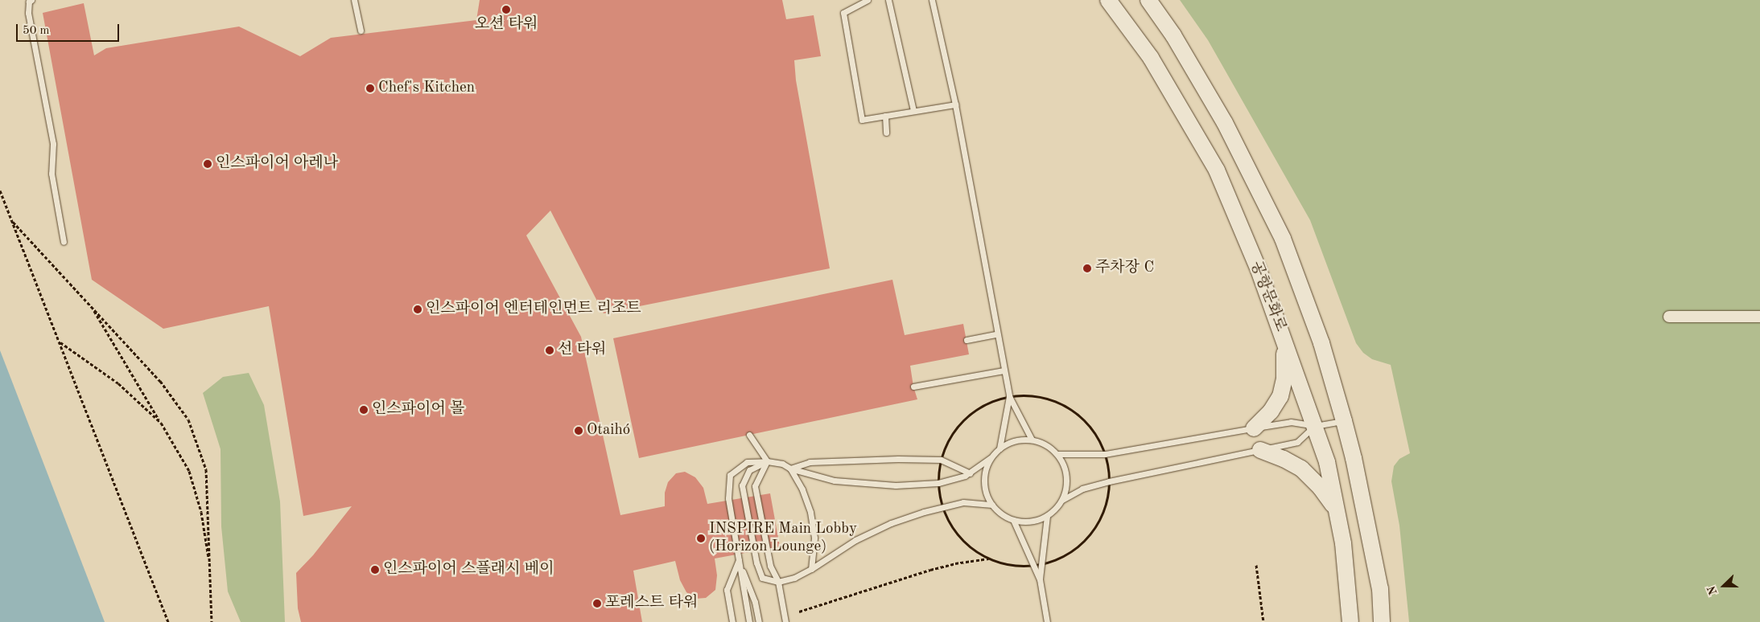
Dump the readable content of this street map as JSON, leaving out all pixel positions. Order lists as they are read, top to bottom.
{
  "streets": {
    "street": ["공항문화로"]
  },
  "places": [
    "오션 타워",
    "Chef's Kitchen",
    "인스파이어 아레나",
    "주차장 C",
    "인스파이어 엔터테인먼트 리조트",
    "선 타워",
    "인스파이어 몰",
    "Otaihó",
    "INSPIRE Main Lobby (Horizon Lounge)",
    "인스파이어 스플래시 베이",
    "포레스트 타워"
  ],
  "scale_bar": "50 m",
  "north": "left"
}
